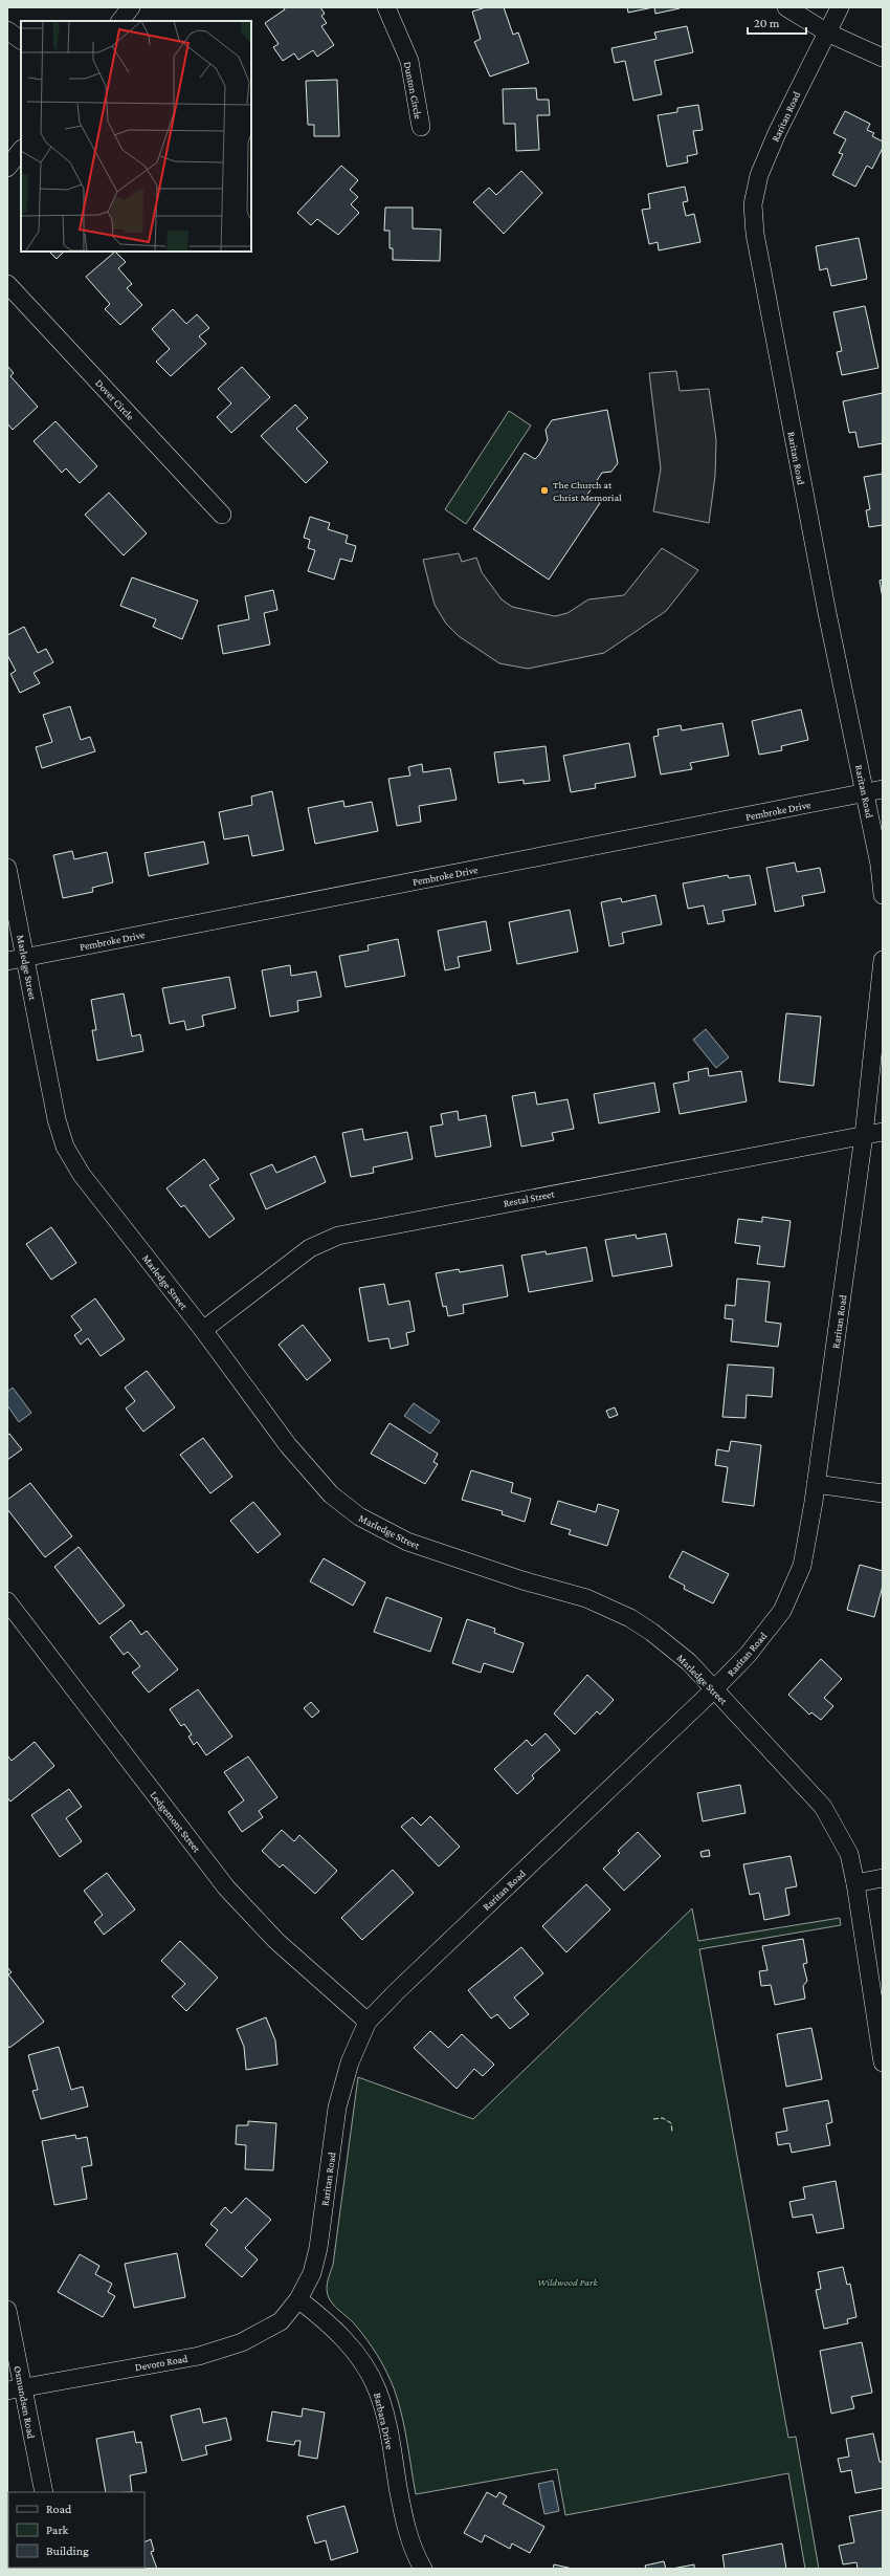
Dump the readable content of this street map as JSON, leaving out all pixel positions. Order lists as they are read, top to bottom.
{
  "streets": {
    "street": [
      "Dunton Circle",
      "Raritan Road",
      "Dover Circle",
      "Pembroke Drive",
      "Marledge Street",
      "Restal Street",
      "Ledgemont Street",
      "Devoro Road",
      "Osmundsen Road",
      "Barbara Drive"
    ]
  },
  "crossings": [
    ["Raritan Road", "Pembroke Drive"],
    ["Raritan Road", "Marledge Street"],
    ["Raritan Road", "Restal Street"],
    ["Raritan Road", "Ledgemont Street"],
    ["Raritan Road", "Devoro Road"],
    ["Raritan Road", "Barbara Drive"],
    ["Pembroke Drive", "Marledge Street"],
    ["Marledge Street", "Restal Street"],
    ["Devoro Road", "Osmundsen Road"],
    ["Devoro Road", "Barbara Drive"]
  ],
  "parks": ["Wildwood Park"],
  "places": ["The Church at Christ Memorial"],
  "legend": ["Road", "Park", "Building"],
  "scale_bar": "20 m"
}
